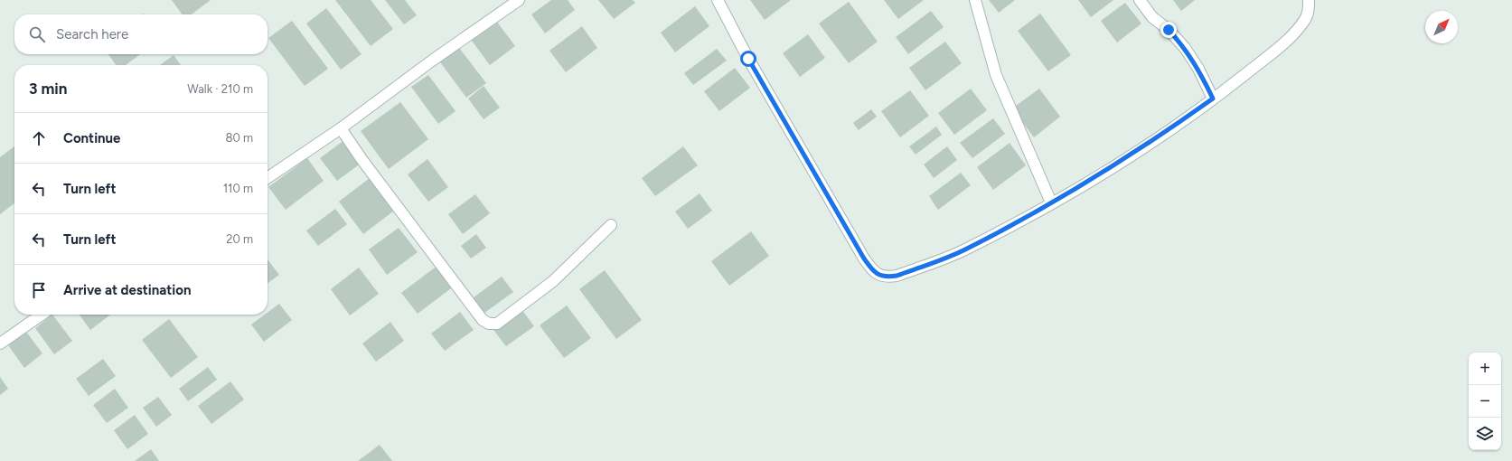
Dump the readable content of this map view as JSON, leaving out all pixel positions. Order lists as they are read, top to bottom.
{
  "north": "top right",
  "page": {
    "search": "Search here",
    "heading": ["3 min", "Walk · 210 m"],
    "list": [
      ["Continue", "80 m"],
      ["Turn left", "110 m"],
      ["Turn left", "20 m"],
      "Arrive at destination"
    ],
    "map_buttons": ["+", "−"]
  }
}
